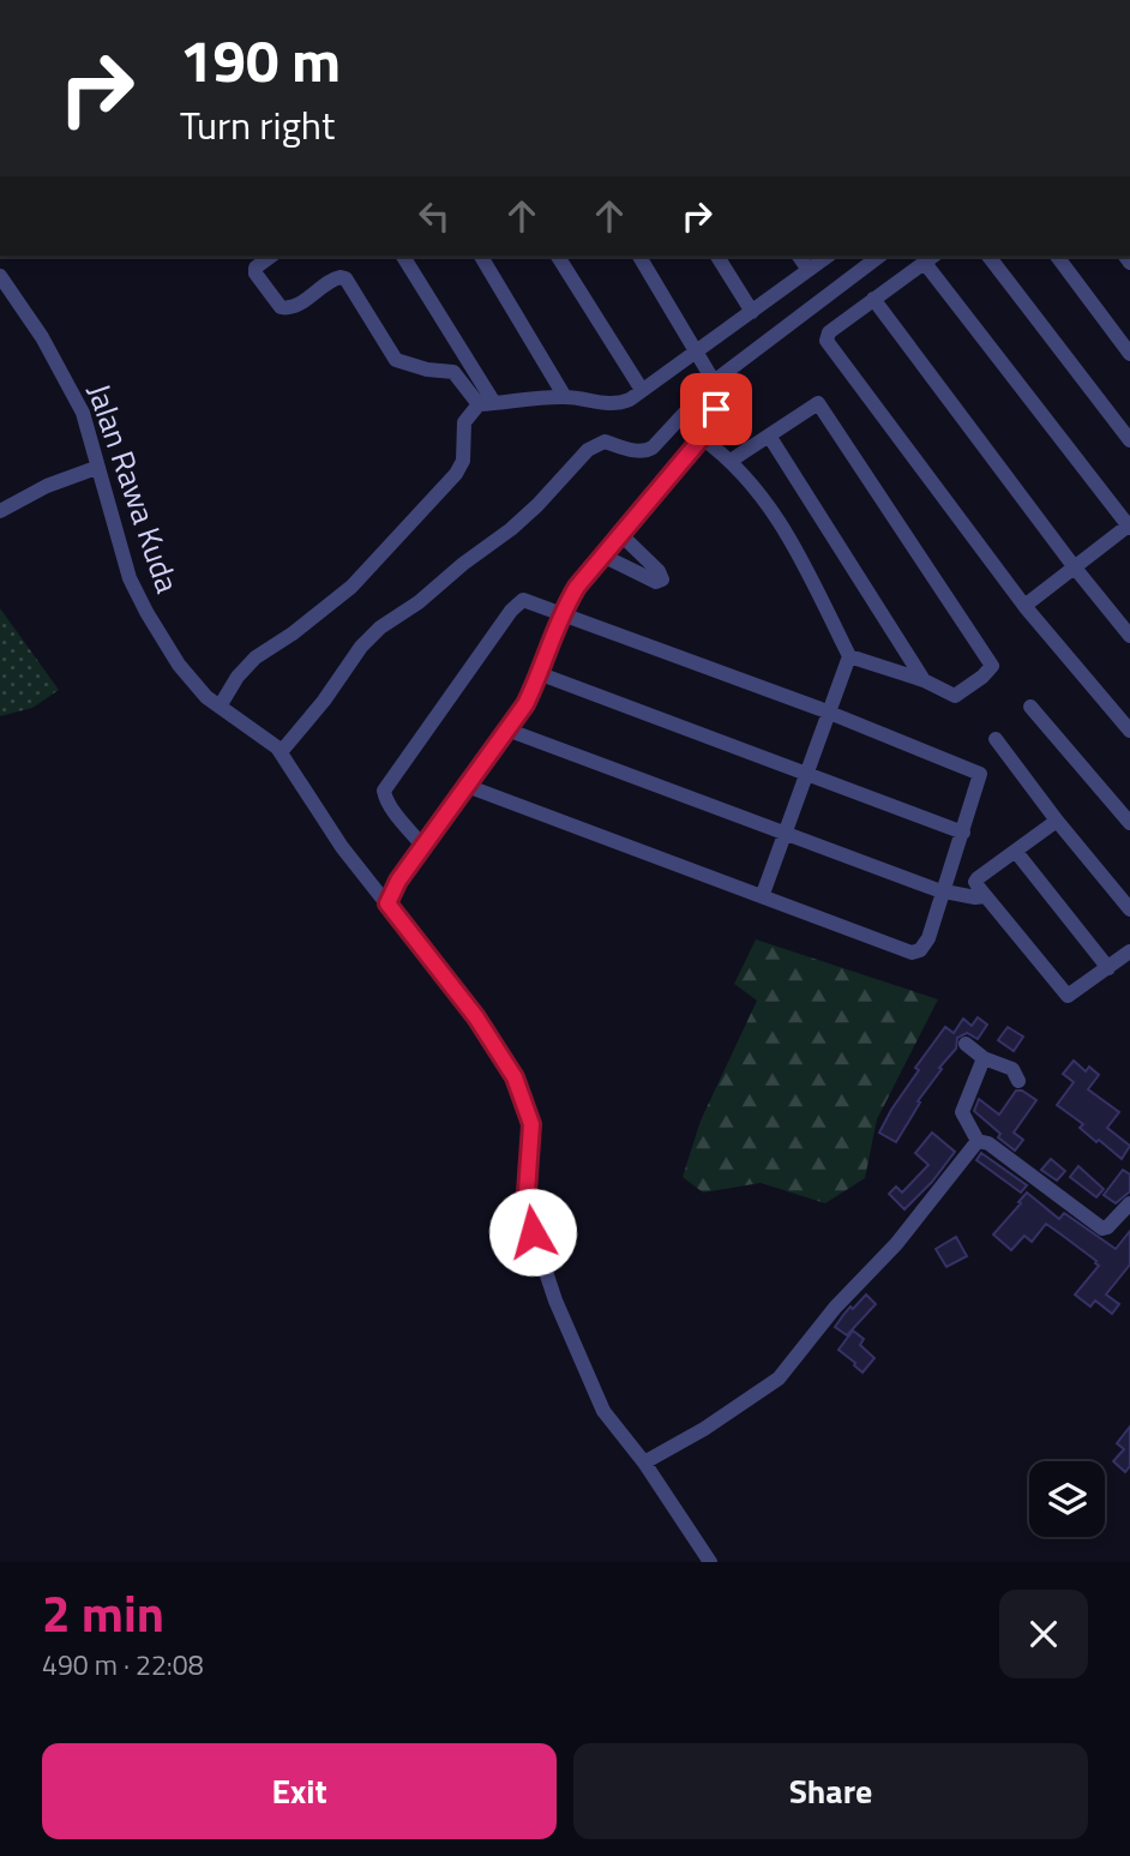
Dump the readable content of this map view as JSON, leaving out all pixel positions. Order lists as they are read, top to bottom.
{
  "streets": {
    "street": ["Jalan Rawa Kuda"]
  },
  "page": {
    "turn": ["190 m", "Turn right"],
    "heading": ["2 min", "490 m · 22:08"],
    "buttons": ["Exit", "Share"]
  }
}
